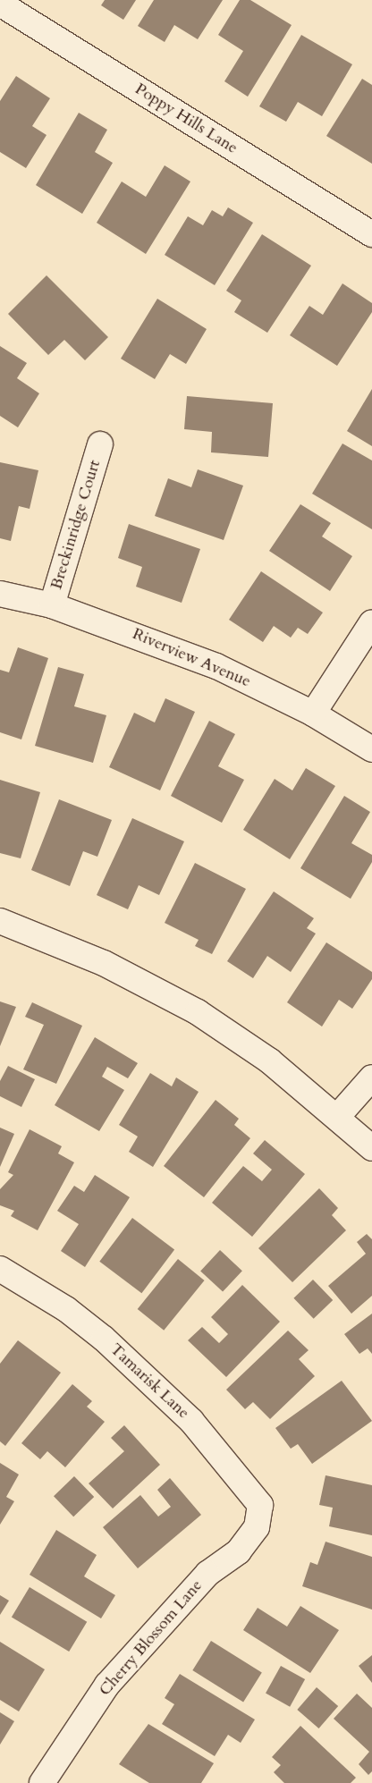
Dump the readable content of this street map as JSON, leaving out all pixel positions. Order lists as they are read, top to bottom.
{
  "streets": {
    "street": [
      "Poppy Hills Lane",
      "Breckinridge Court",
      "Riverview Avenue",
      "Tamarisk Lane",
      "Cherry Blossom Lane"
    ]
  },
  "crossings": [
    ["Breckinridge Court", "Riverview Avenue"],
    ["Tamarisk Lane", "Cherry Blossom Lane"]
  ]
}
